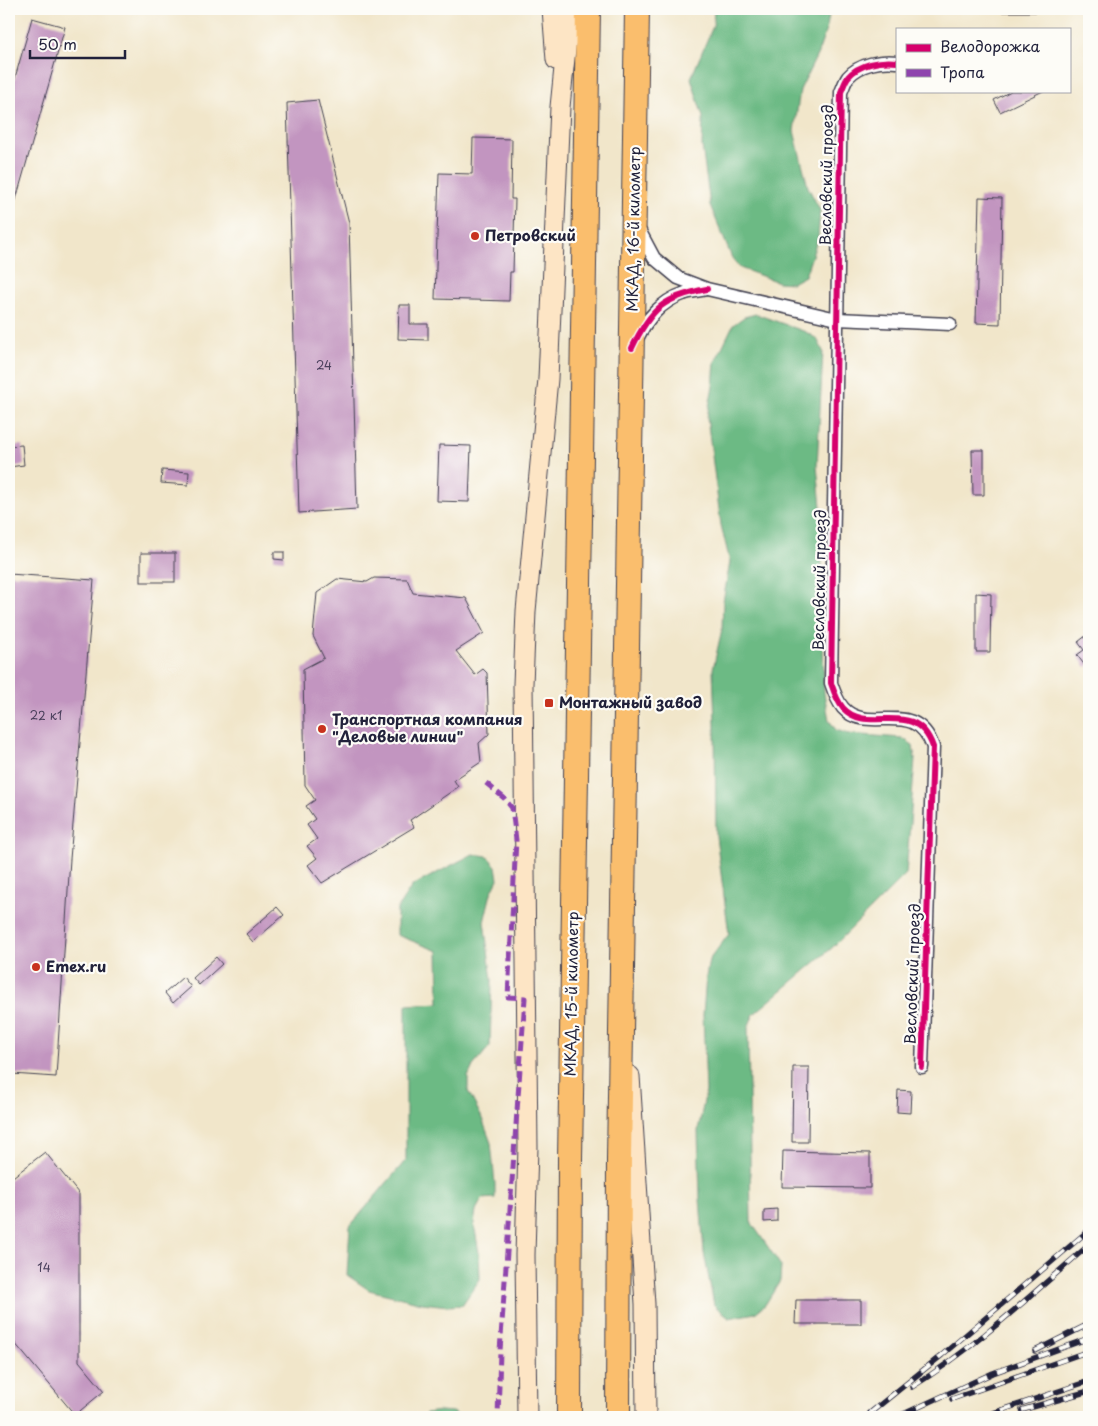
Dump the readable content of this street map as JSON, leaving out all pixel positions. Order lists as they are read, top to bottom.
{
  "streets": {
    "highway": ["МКАД, 16-й километр", "МКАД, 15-й километр"],
    "street": ["Весловский проезд"]
  },
  "places": {
    "other": ["Петровский", "Транспортная компания \"Деловые линии\"", "Emex.ru"],
    "transit": ["Монтажный завод"]
  },
  "house_numbers": ["24", "22 к1", "14"],
  "legend": ["Велодорожка", "Тропа"],
  "scale_bar": "50 m"
}
